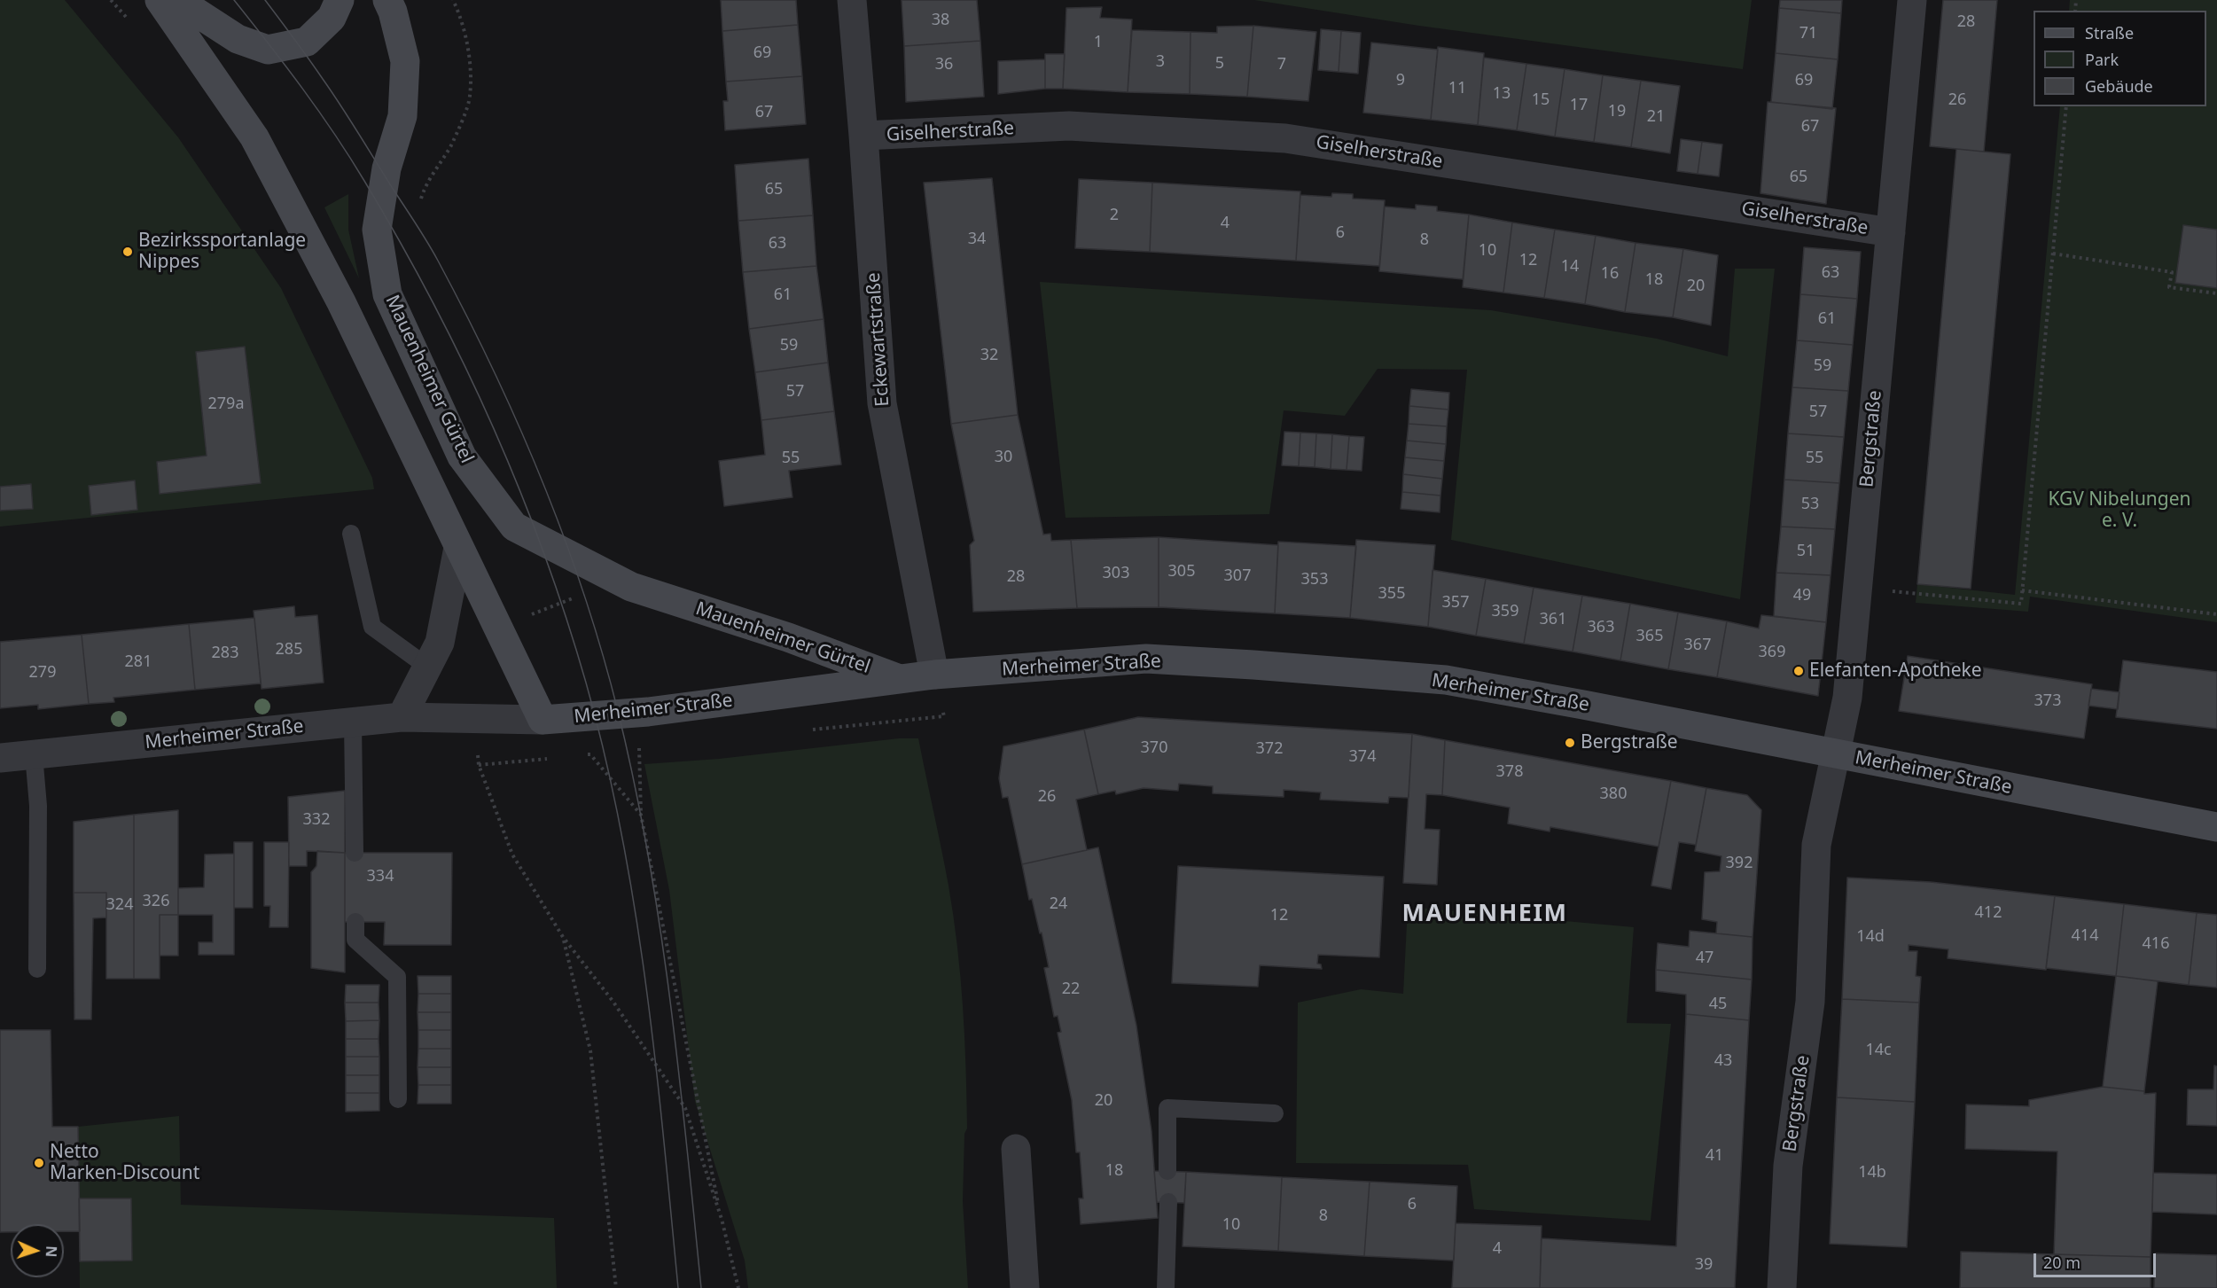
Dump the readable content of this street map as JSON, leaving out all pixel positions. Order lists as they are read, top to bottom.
{
  "streets": {
    "main road": ["Mauenheimer Gürtel", "Merheimer Straße"],
    "street": ["Giselherstraße", "Eckewartstraße", "Bergstraße"]
  },
  "crossings": [
    ["Giselherstraße", "Eckewartstraße"],
    ["Giselherstraße", "Bergstraße"],
    ["Eckewartstraße", "Merheimer Straße"],
    ["Mauenheimer Gürtel", "Merheimer Straße"],
    ["Bergstraße", "Merheimer Straße"]
  ],
  "districts": ["MAUENHEIM"],
  "parks": ["KGV Nibelungen e. V."],
  "places": [
    "Bezirkssportanlage Nippes",
    "Elefanten-Apotheke",
    "Bergstraße",
    "Netto Marken-Discount"
  ],
  "house_numbers": [
    "38",
    "28",
    "71",
    "1",
    "69",
    "3",
    "5",
    "36",
    "7",
    "9",
    "69",
    "11",
    "13",
    "15",
    "26",
    "17",
    "19",
    "67",
    "21",
    "67",
    "65",
    "65",
    "2",
    "4",
    "6",
    "34",
    "8",
    "63",
    "10",
    "12",
    "14",
    "63",
    "16",
    "18",
    "20",
    "61",
    "61",
    "59",
    "32",
    "59",
    "57",
    "279a",
    "57",
    "30",
    "55",
    "55",
    "53",
    "51",
    "305",
    "303",
    "307",
    "28",
    "353",
    "355",
    "49",
    "357",
    "359",
    "361",
    "363",
    "365",
    "367",
    "285",
    "369",
    "283",
    "281",
    "279",
    "373",
    "370",
    "372",
    "374",
    "378",
    "380",
    "26",
    "332",
    "392",
    "334",
    "326",
    "24",
    "324",
    "412",
    "12",
    "414",
    "14d",
    "416",
    "47",
    "22",
    "45",
    "14c",
    "43",
    "20",
    "41",
    "18",
    "14b",
    "6",
    "8",
    "10",
    "4",
    "39"
  ],
  "legend": ["Straße", "Park", "Gebäude"],
  "scale_bar": "20 m",
  "north": "right"
}
